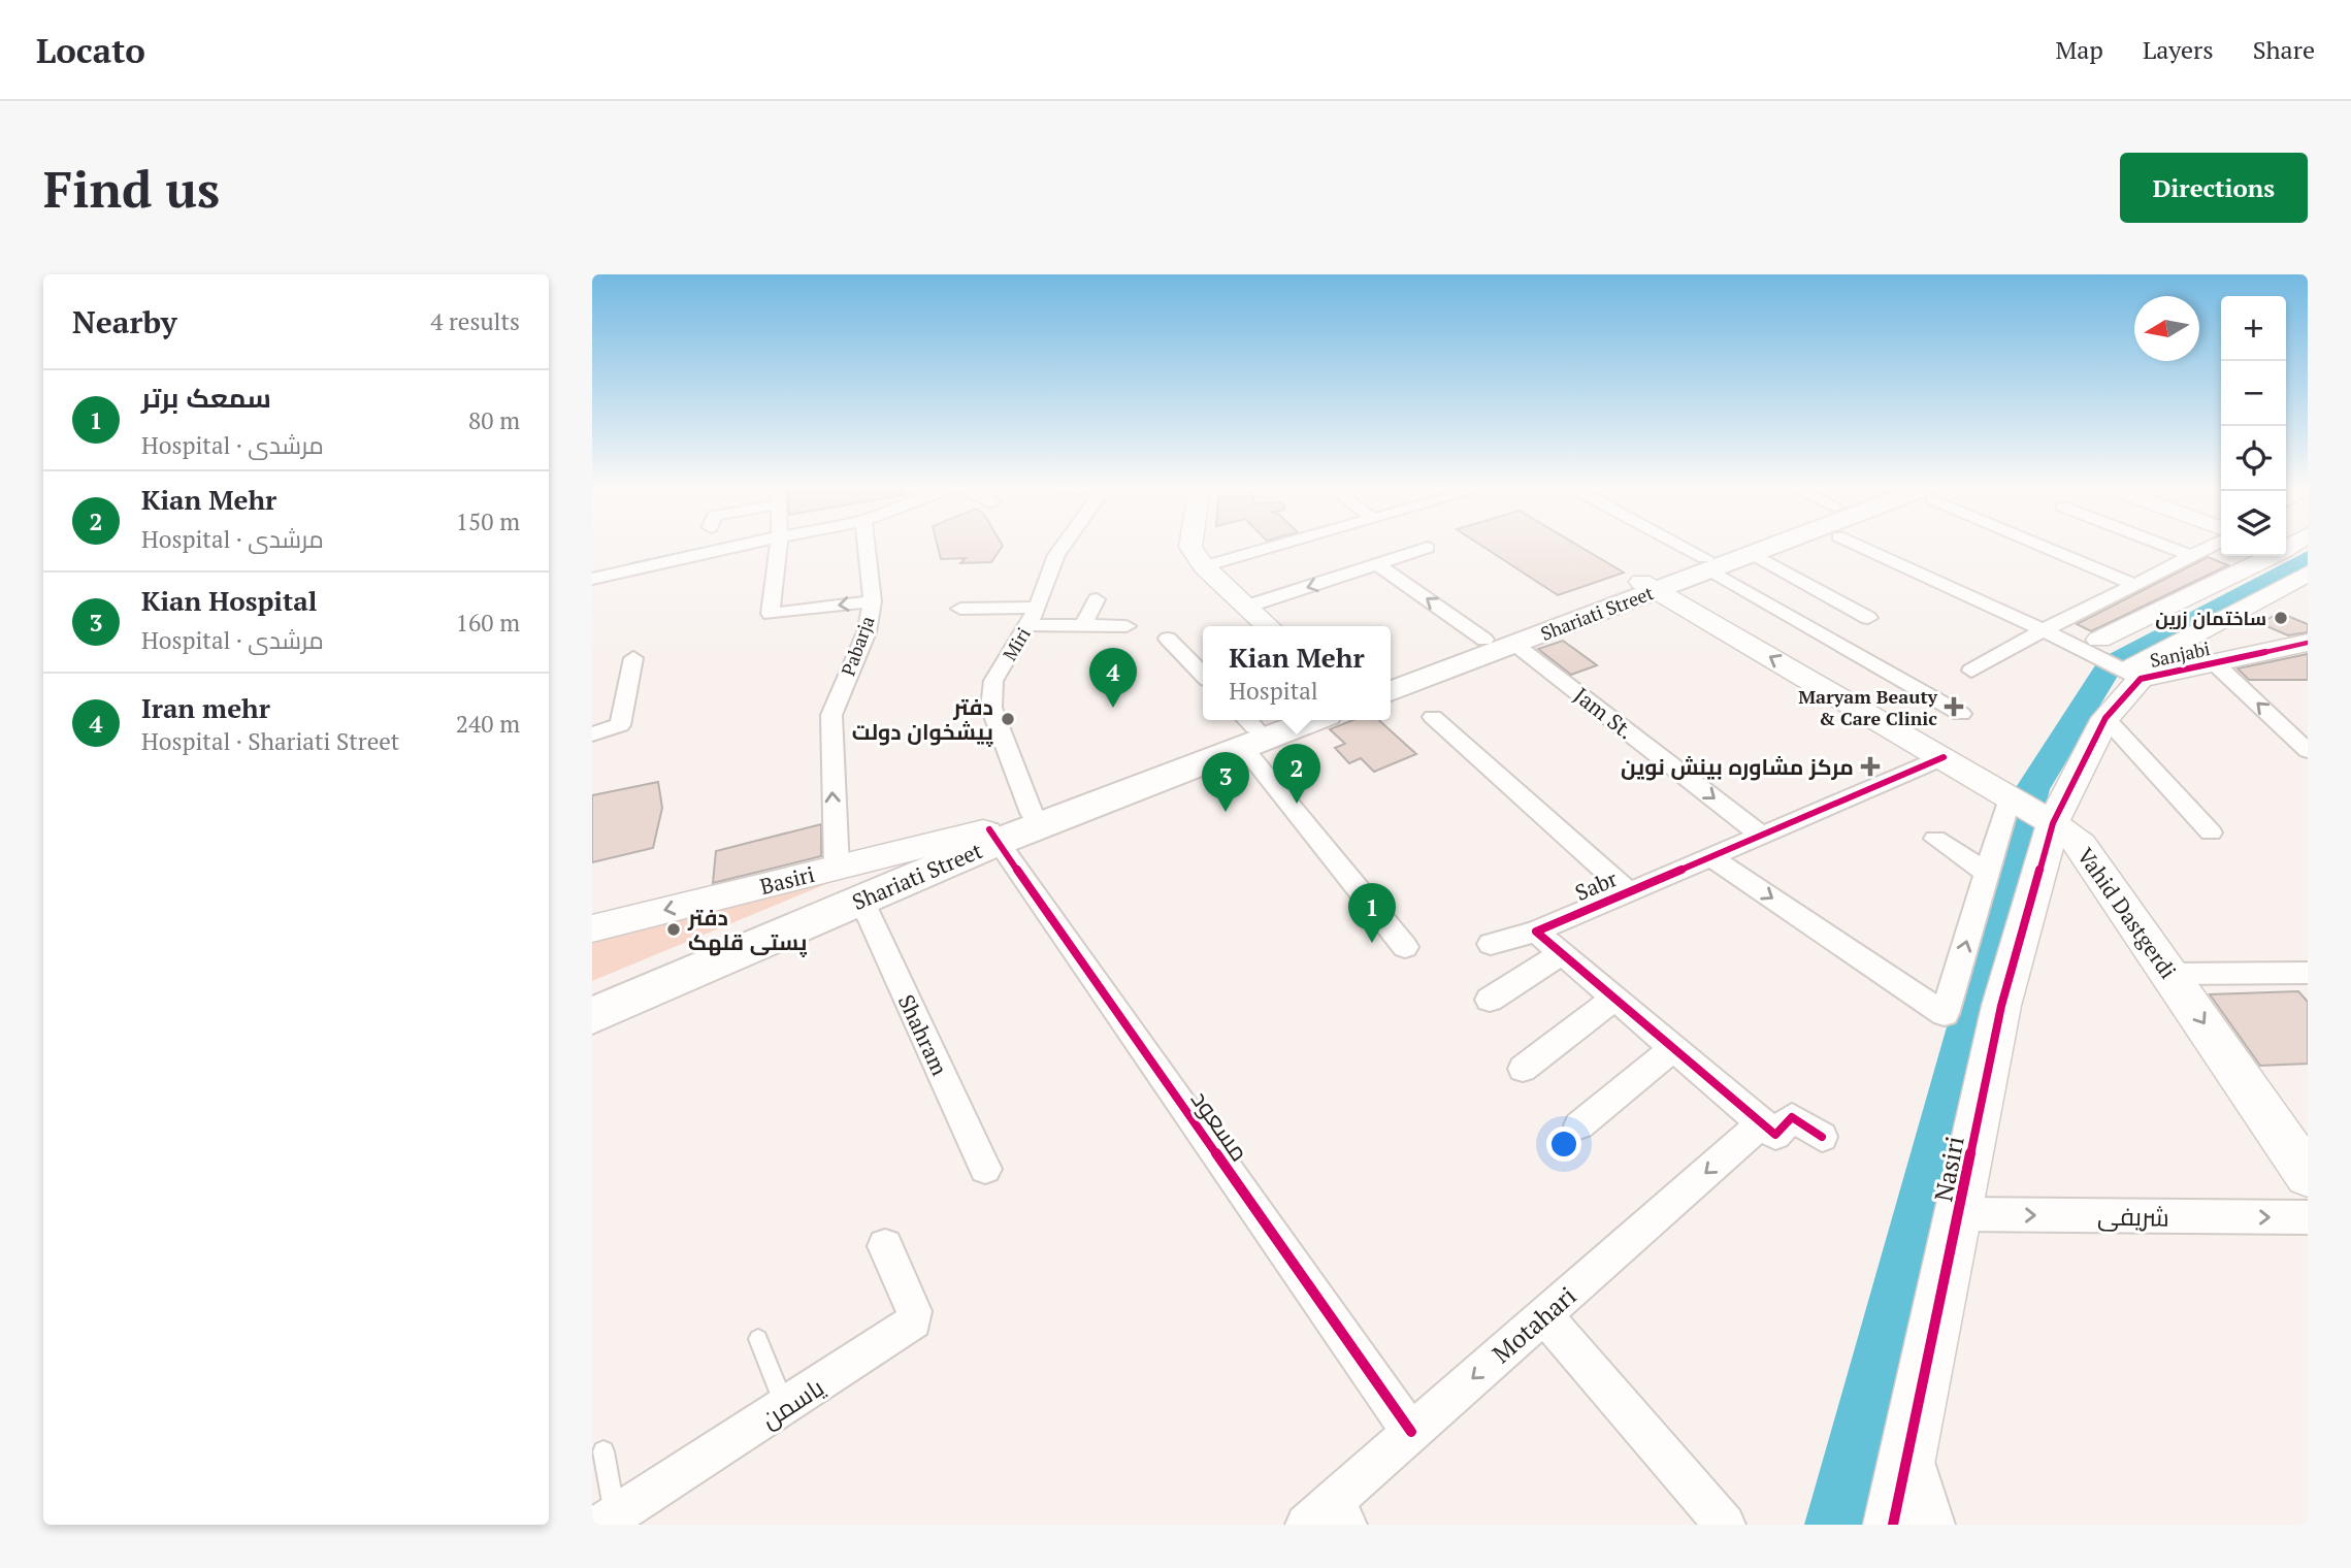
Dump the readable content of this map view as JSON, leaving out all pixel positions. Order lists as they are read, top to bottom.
{
  "streets": {
    "main road": ["Shariati Street"],
    "street": [
      "Miri",
      "Pabarja",
      "Sanjabi",
      "Jam St.",
      "Basiri",
      "Sabr",
      "Vahid Dastgerdi",
      "Shahram",
      "مسعود",
      "Nasiri",
      "شریفی",
      "Motahari",
      "یاسمن"
    ]
  },
  "crossings": [
    ["Shariati Street", "Miri"],
    ["Shariati Street", "Jam St."],
    ["Shariati Street", "Basiri"],
    ["Shariati Street", "Vahid Dastgerdi"],
    ["Shariati Street", "Shahram"],
    ["Shariati Street", "مسعود"],
    ["Pabarja", "Basiri"],
    ["Sanjabi", "Vahid Dastgerdi"],
    ["Sanjabi", "Nasiri"],
    ["Jam St.", "Sabr"],
    ["Basiri", "مسعود"],
    ["Sabr", "Vahid Dastgerdi"],
    ["Vahid Dastgerdi", "Nasiri"],
    ["مسعود", "Motahari"],
    ["Nasiri", "شریفی"]
  ],
  "one_way": ["Basiri", "شریفی"],
  "places": {
    "other": ["ساختمان زرین", "دفتر پیشخوان دولت", "دفتر پستی قلهک"],
    "health": ["Maryam Beauty & Care Clinic", "مرکز مشاوره بینش نوین"]
  },
  "north": "left",
  "page": {
    "header": "Locato",
    "nav": ["Map", "Layers", "Share"],
    "buttons": "Directions",
    "title": "Find us",
    "heading": ["Nearby", "4 results"],
    "map_buttons": ["+", "−"],
    "list": [
      {
        "mark": "1",
        "name": "سمعک برتر",
        "note": "Hospital · مرشدی",
        "value": "80 m"
      },
      {
        "mark": "2",
        "name": "Kian Mehr",
        "note": "Hospital · مرشدی",
        "value": "150 m"
      },
      {
        "mark": "3",
        "name": "Kian Hospital",
        "note": "Hospital · مرشدی",
        "value": "160 m"
      },
      {
        "mark": "4",
        "name": "Iran mehr",
        "note": "Hospital · Shariati Street",
        "value": "240 m"
      }
    ],
    "popup": ["Kian Mehr", "Hospital"],
    "pins": [
      "4",
      "2",
      "3",
      "1"
    ]
  }
}
